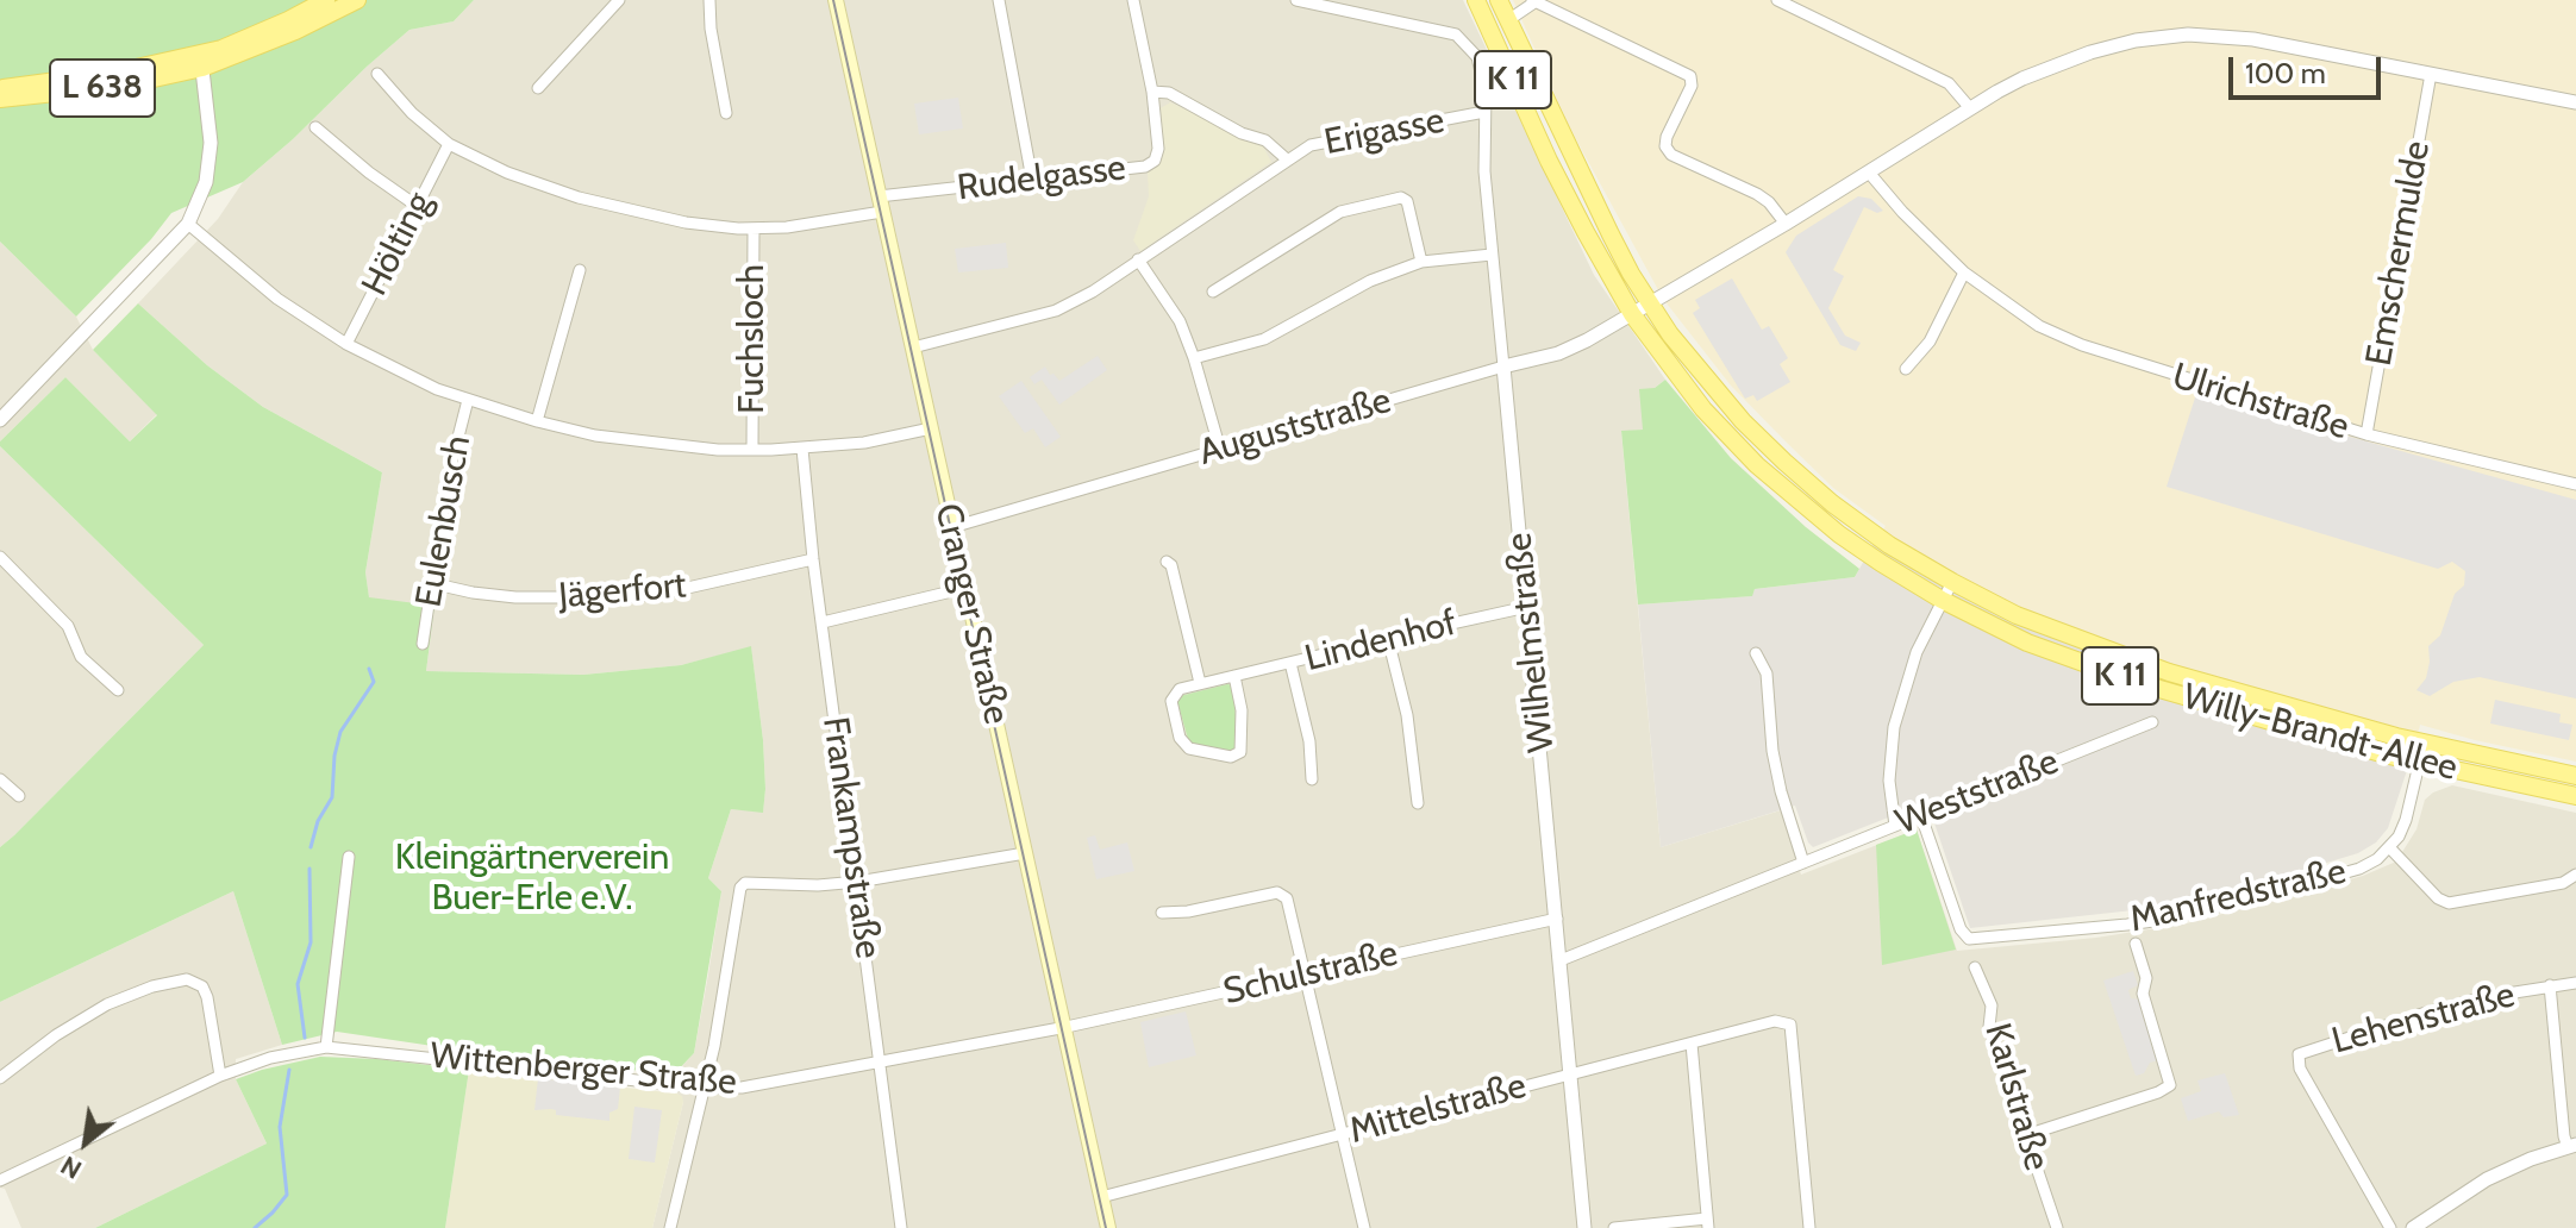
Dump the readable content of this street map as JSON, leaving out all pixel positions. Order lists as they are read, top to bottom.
{
  "streets": {
    "main road": [
      "K 11",
      "L 638",
      "Cranger Straße",
      "Willy-Brandt-Allee"
    ],
    "street": [
      "Erigasse",
      "Rudelgasse",
      "Hölting",
      "Emschermulde",
      "Fuchsloch",
      "Ulrichstraße",
      "Auguststraße",
      "Eulenbusch",
      "Jägerfort",
      "Lindenhof",
      "Wilhelmstraße",
      "Weststraße",
      "Frankampstraße",
      "Manfredstraße",
      "Schulstraße",
      "Lehenstraße",
      "Wittenberger Straße",
      "Karlstraße",
      "Mittelstraße"
    ]
  },
  "crossings": [
    ["Erigasse", "Cranger Straße"],
    ["Erigasse", "Wilhelmstraße"],
    ["Rudelgasse", "Hölting"],
    ["Rudelgasse", "Fuchsloch"],
    ["Rudelgasse", "Cranger Straße"],
    ["Emschermulde", "Ulrichstraße"],
    ["Emschermulde", "Auguststraße"],
    ["Ulrichstraße", "Auguststraße"],
    ["Auguststraße", "Cranger Straße"],
    ["Auguststraße", "Wilhelmstraße"],
    ["Auguststraße", "Willy-Brandt-Allee"],
    ["Eulenbusch", "Jägerfort"],
    ["Jägerfort", "Frankampstraße"],
    ["Cranger Straße", "Schulstraße"],
    ["Cranger Straße", "Wittenberger Straße"],
    ["Cranger Straße", "Mittelstraße"],
    ["Lindenhof", "Wilhelmstraße"],
    ["Wilhelmstraße", "Weststraße"],
    ["Wilhelmstraße", "Schulstraße"],
    ["Wilhelmstraße", "Mittelstraße"],
    ["Willy-Brandt-Allee", "Manfredstraße"],
    ["Weststraße", "Manfredstraße"],
    ["Frankampstraße", "Wittenberger Straße"],
    ["Schulstraße", "Wittenberger Straße"]
  ],
  "parks": ["Kleingärtnerverein Buer-Erle e.V."],
  "scale_bar": "100 m",
  "north": "bottom left"
}
